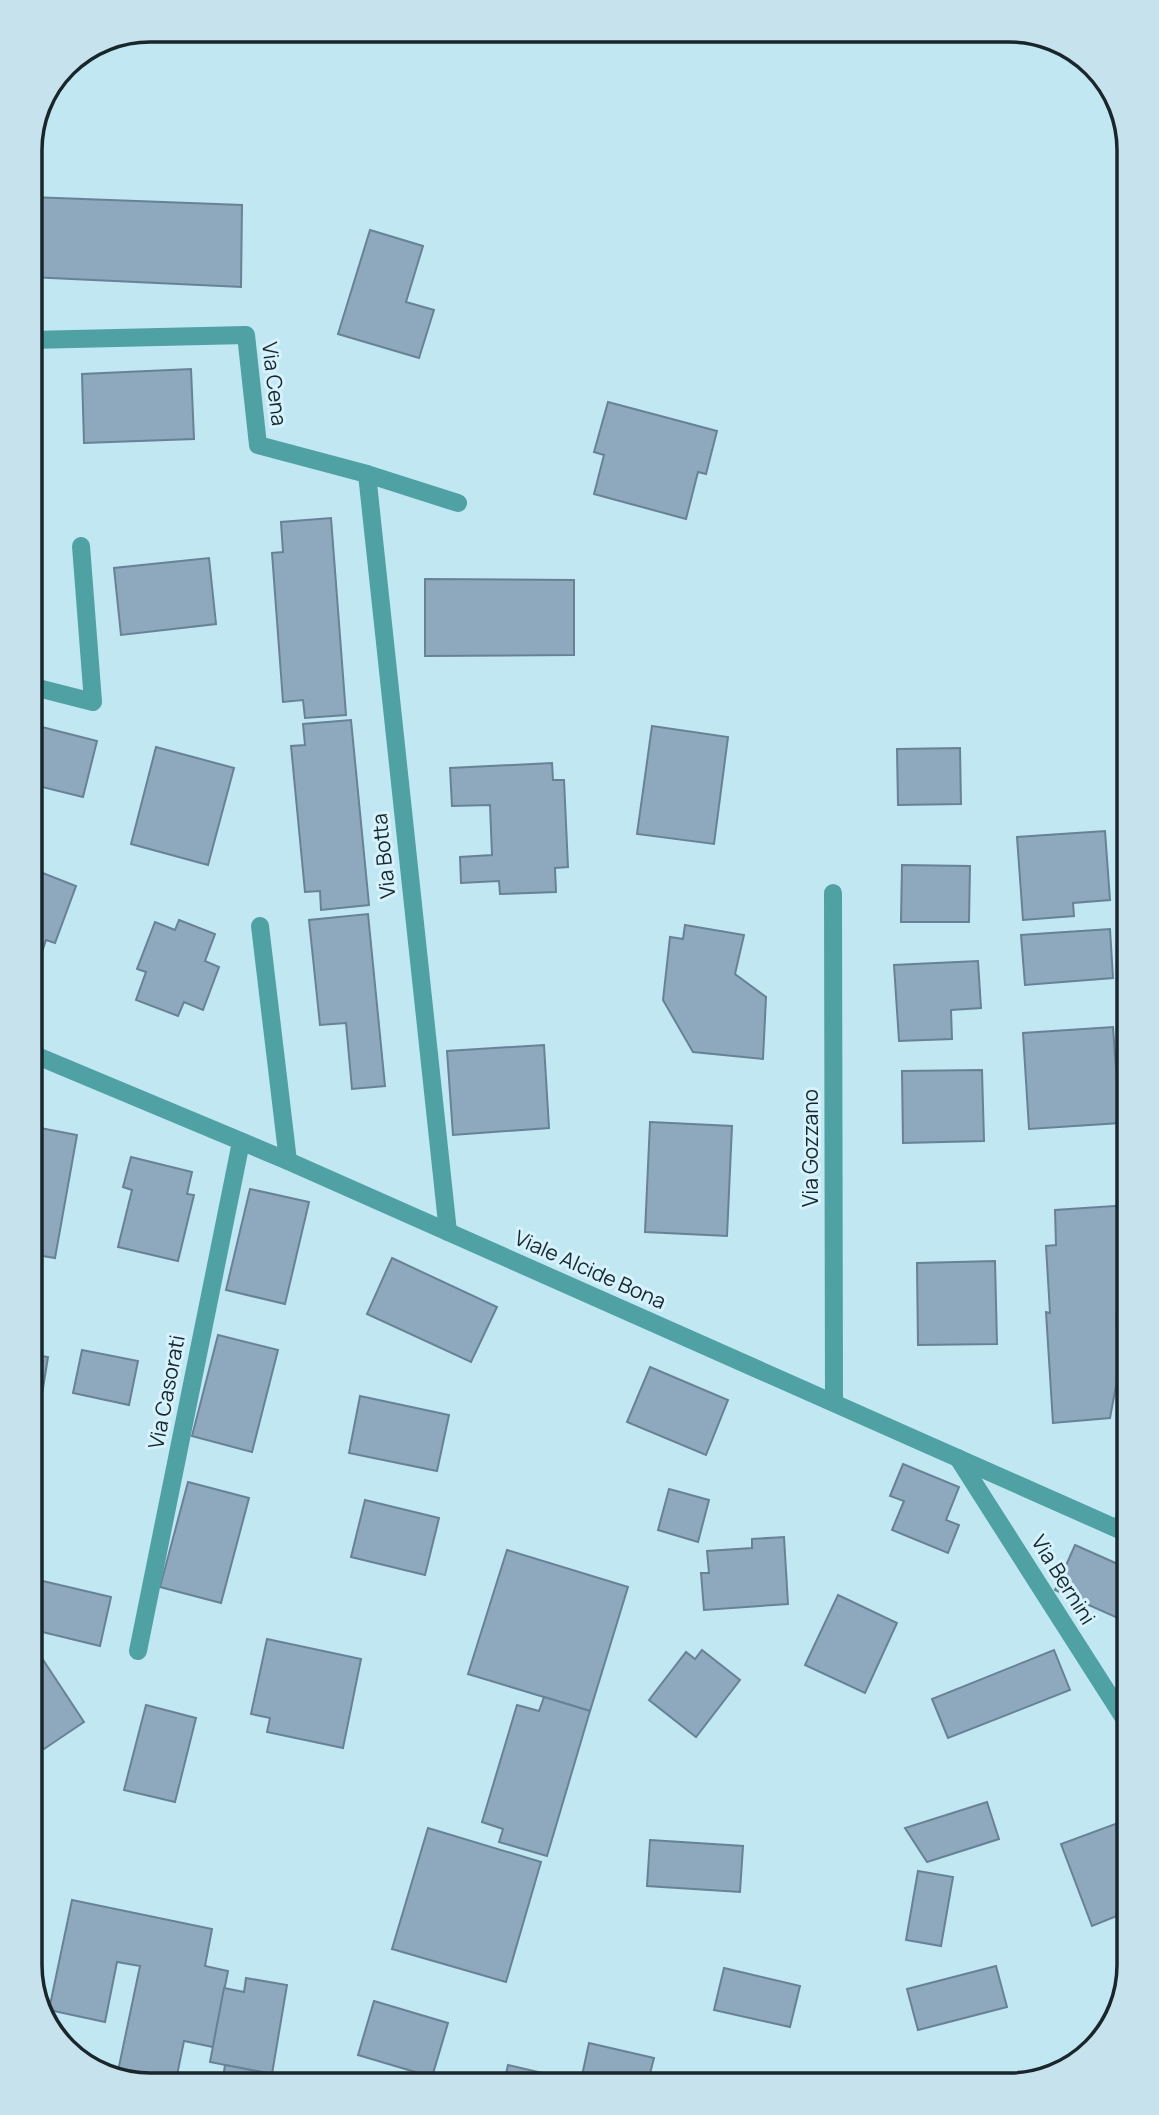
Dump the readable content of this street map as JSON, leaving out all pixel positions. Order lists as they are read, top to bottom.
{
  "streets": {
    "street": [
      "Via Cena",
      "Via Botta",
      "Via Gozzano",
      "Viale Alcide Bona",
      "Via Casorati",
      "Via Bernini"
    ]
  },
  "crossings": [
    ["Via Cena", "Via Botta"],
    ["Via Botta", "Viale Alcide Bona"],
    ["Via Gozzano", "Viale Alcide Bona"],
    ["Viale Alcide Bona", "Via Casorati"],
    ["Viale Alcide Bona", "Via Bernini"]
  ]
}
